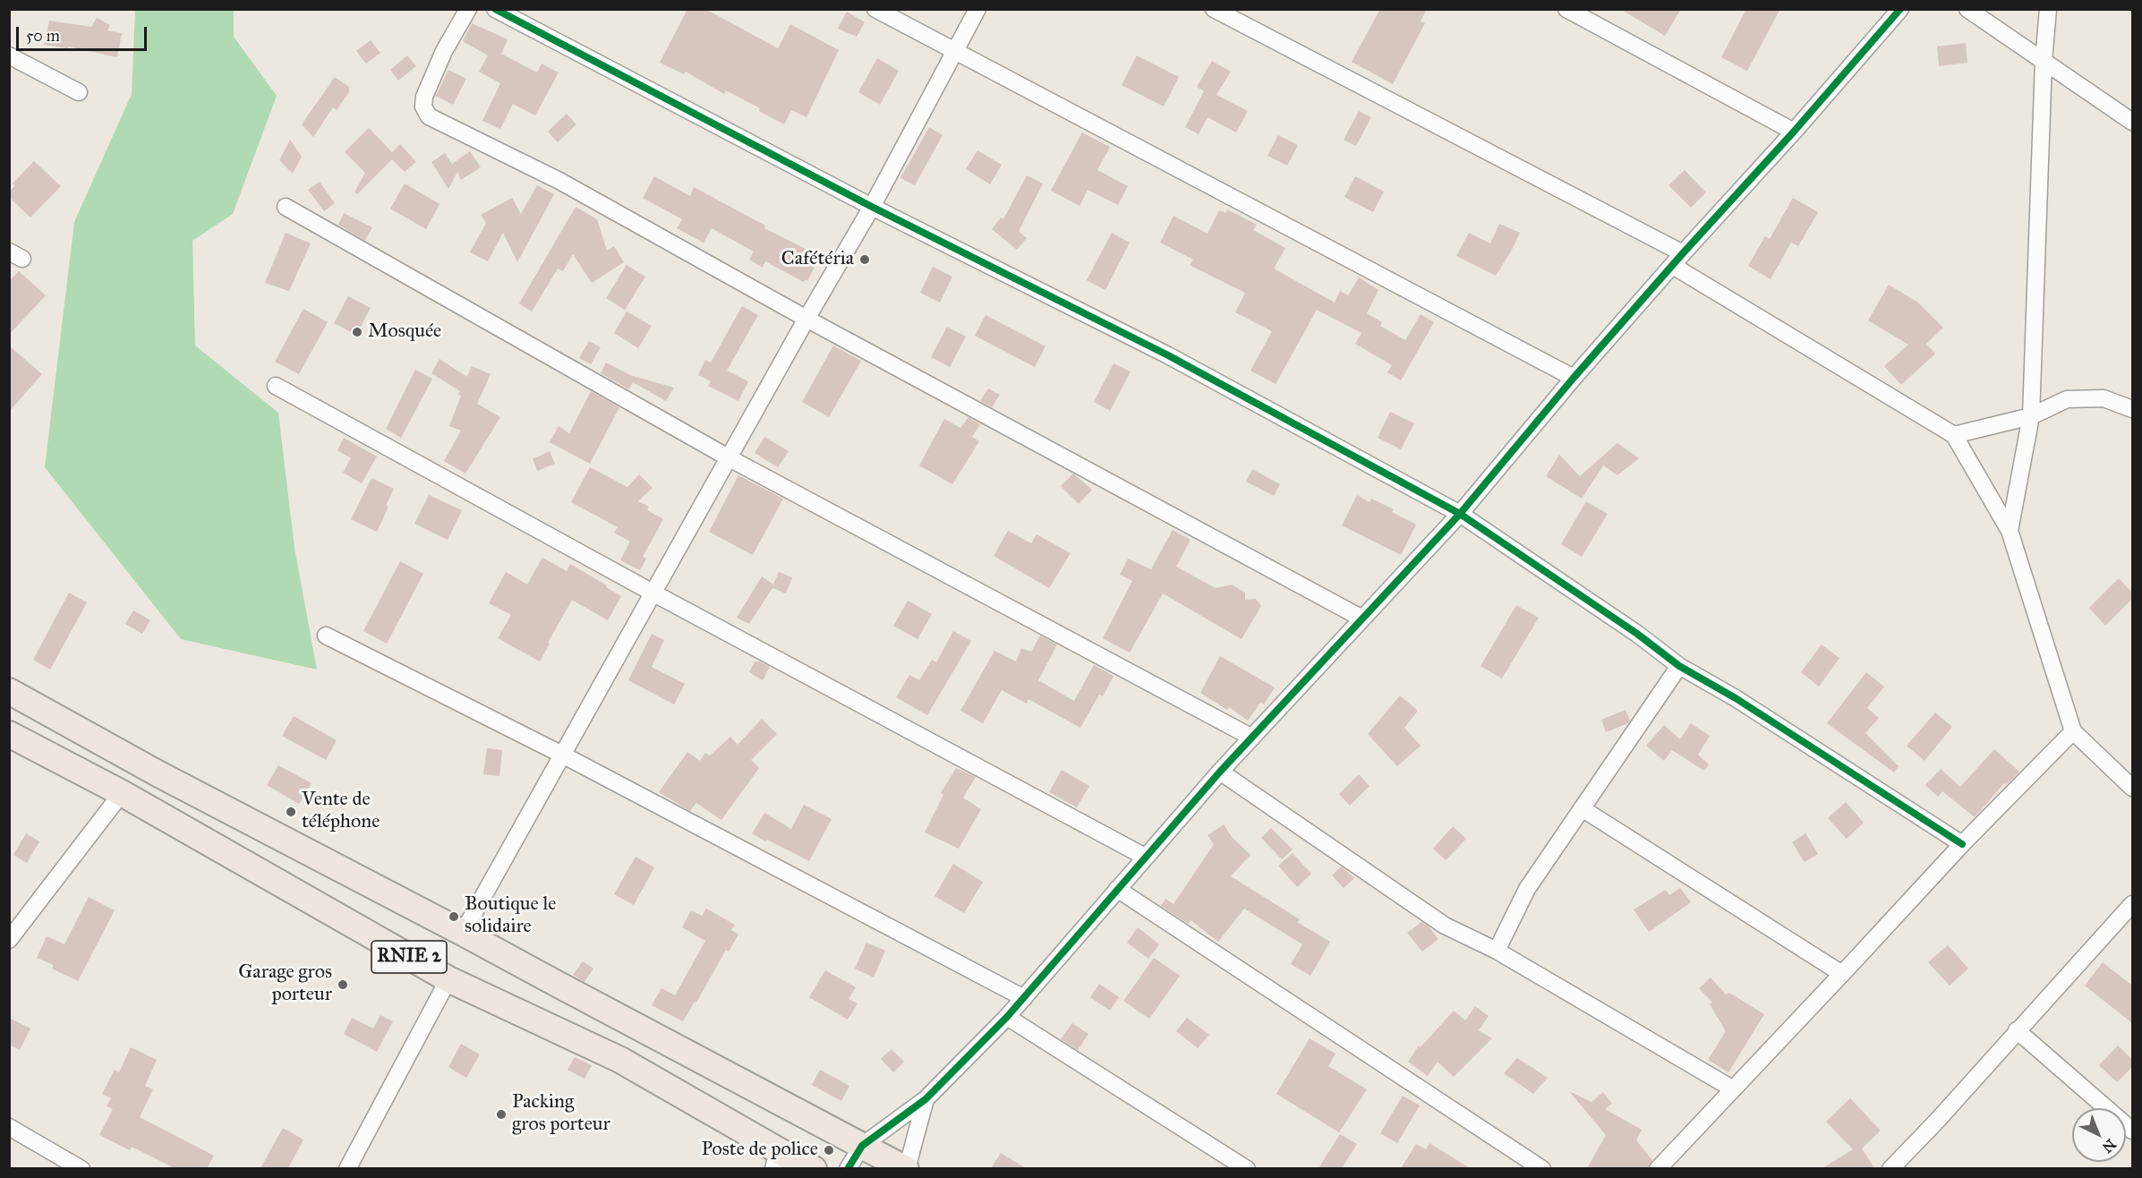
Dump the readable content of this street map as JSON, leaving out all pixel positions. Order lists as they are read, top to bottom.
{
  "streets": {
    "main road": ["RNIE 2"]
  },
  "places": [
    "Cafétéria",
    "Mosquée",
    "Vente de téléphone",
    "Boutique le solidaire",
    "Garage gros porteur",
    "Packing gros porteur",
    "Poste de police"
  ],
  "scale_bar": "50 m",
  "north": "bottom right"
}
